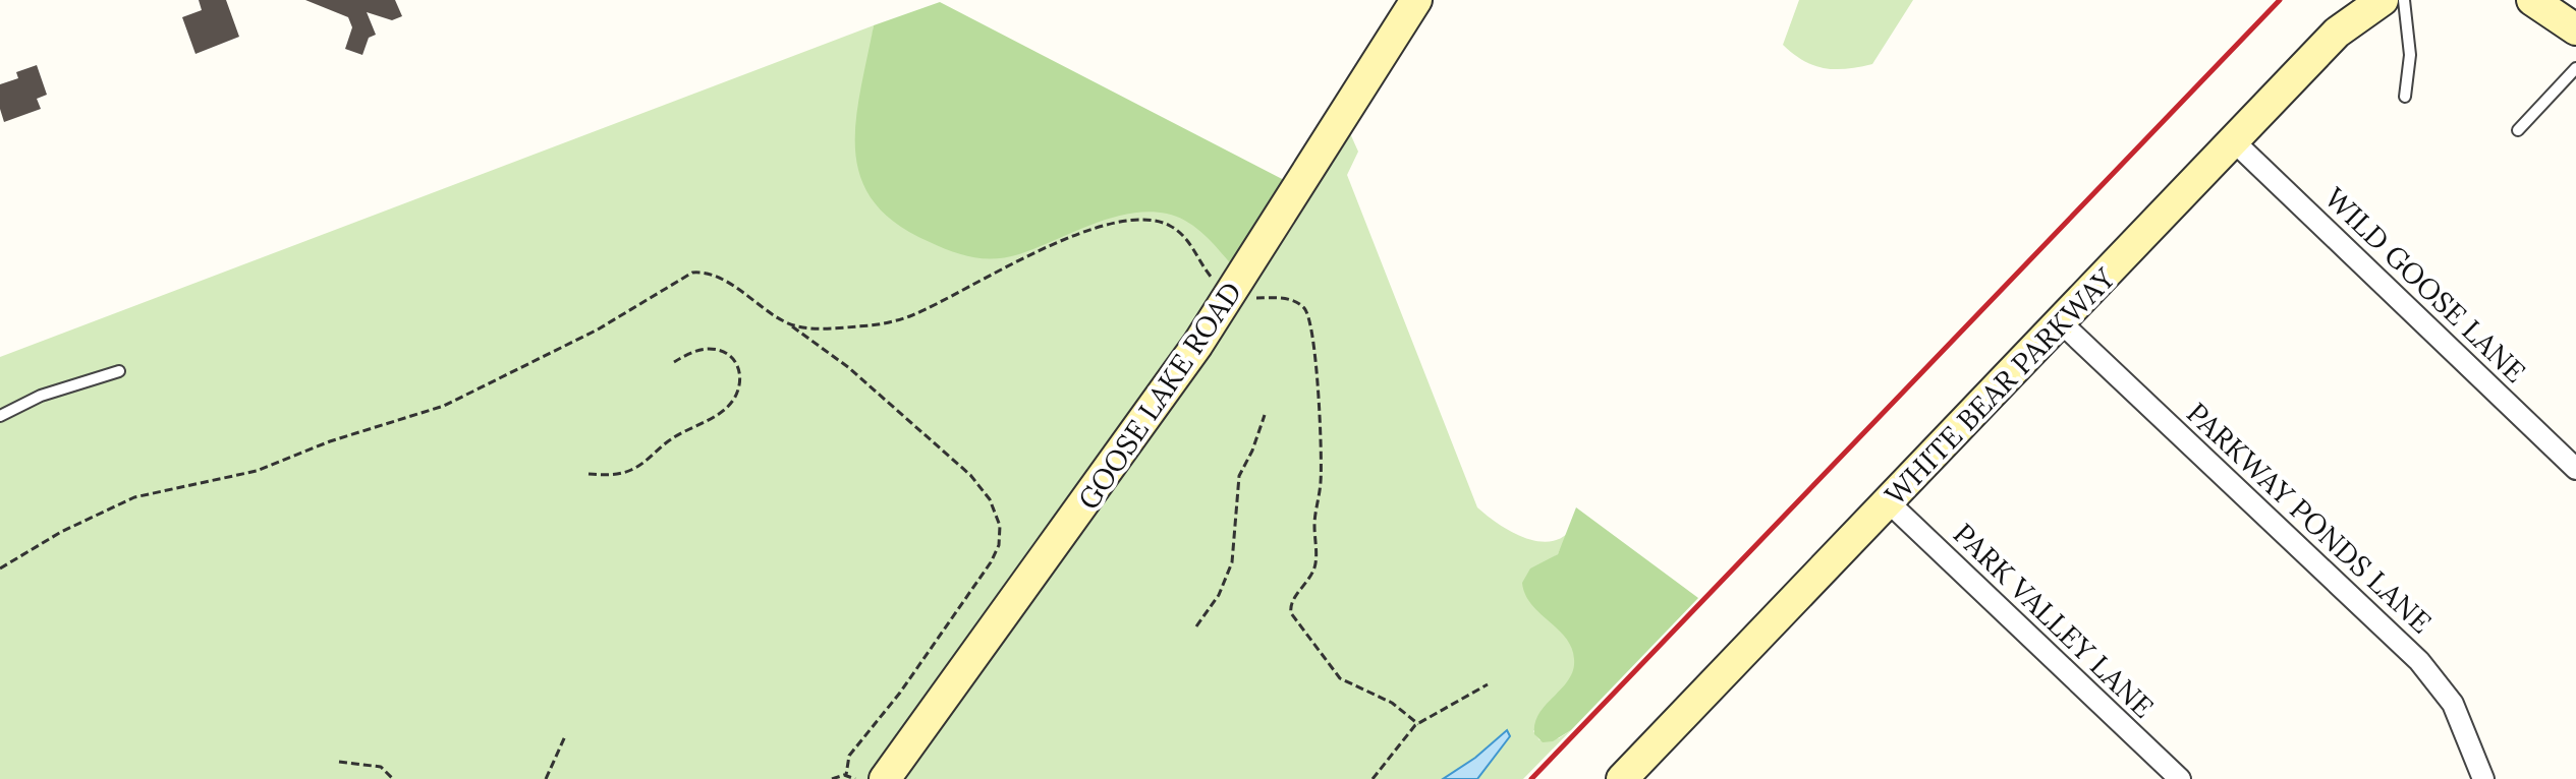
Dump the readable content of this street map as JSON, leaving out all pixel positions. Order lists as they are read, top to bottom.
{
  "streets": {
    "street": [
      "WILD GOOSE LANE",
      "WHITE BEAR PARKWAY",
      "GOOSE LAKE ROAD",
      "PARKWAY PONDS LANE",
      "PARK VALLEY LANE"
    ]
  },
  "crossings": [
    ["WILD GOOSE LANE", "WHITE BEAR PARKWAY"],
    ["WHITE BEAR PARKWAY", "PARKWAY PONDS LANE"],
    ["WHITE BEAR PARKWAY", "PARK VALLEY LANE"]
  ]
}
